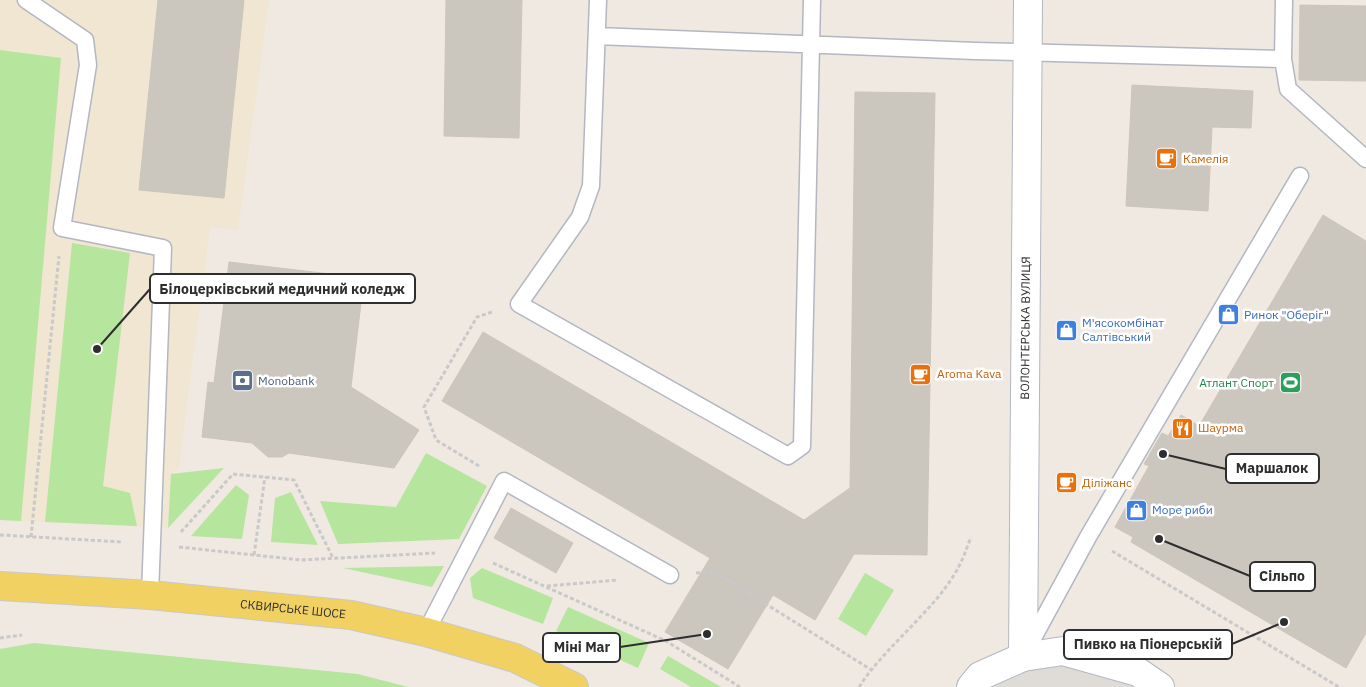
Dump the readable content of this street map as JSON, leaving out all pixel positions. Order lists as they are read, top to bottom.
{
  "streets": {
    "main road": ["СКВИРСЬКЕ ШОСЕ"],
    "street": ["ВОЛОНТЕРСЬКА ВУЛИЦЯ"]
  },
  "places": {
    "cafe": ["Камелія", "Aroma Kava", "Діліжанс"],
    "shop": ["Ринок \"Оберіг\"", "М'ясокомбінат Салтівський", "Море риби"],
    "other": [
      "Білоцерківський медичний коледж",
      "Маршалок",
      "Сільпо",
      "Пивко на Піонерській",
      "Міні Mar"
    ],
    "bank": ["Monobank"],
    "sports": ["Атлант Спорт"],
    "restaurant": ["Шаурма"]
  }
}
